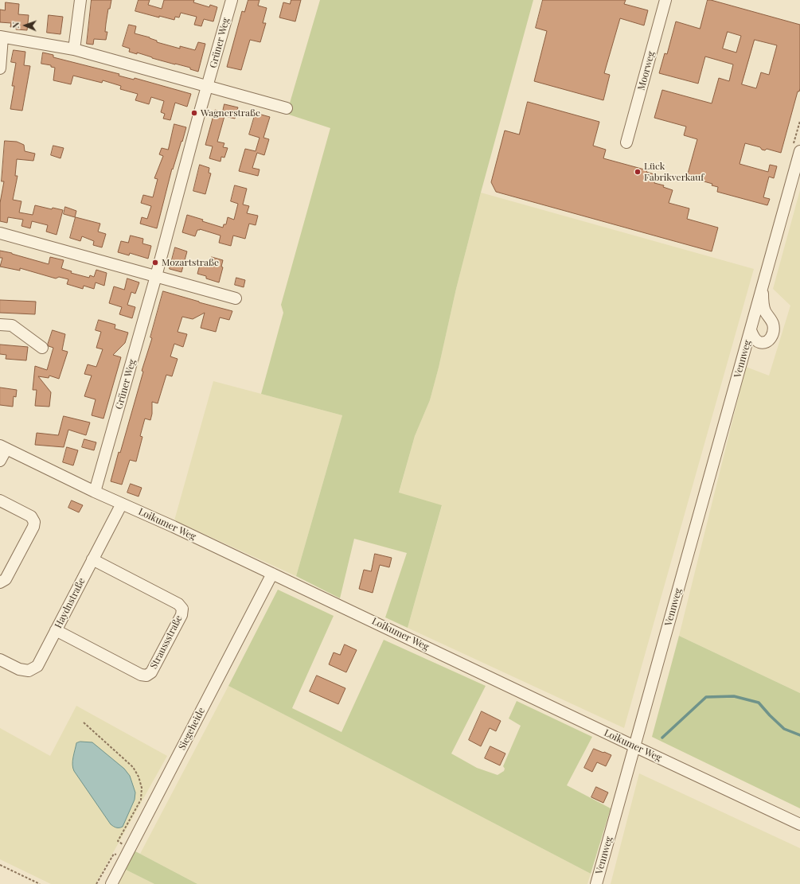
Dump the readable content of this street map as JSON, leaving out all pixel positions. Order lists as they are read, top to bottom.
{
  "streets": {
    "street": [
      "Grüner Weg",
      "Moorweg",
      "Vennweg",
      "Loikumer Weg",
      "Haydnstraße",
      "Straussstraße",
      "Siegeheide"
    ]
  },
  "crossings": [
    ["Grüner Weg", "Loikumer Weg"],
    ["Vennweg", "Loikumer Weg"],
    ["Loikumer Weg", "Haydnstraße"],
    ["Loikumer Weg", "Siegeheide"],
    ["Haydnstraße", "Straussstraße"]
  ],
  "places": ["Wagnerstraße", "Lück Fabrikverkauf", "Mozartstraße"],
  "north": "left"
}
